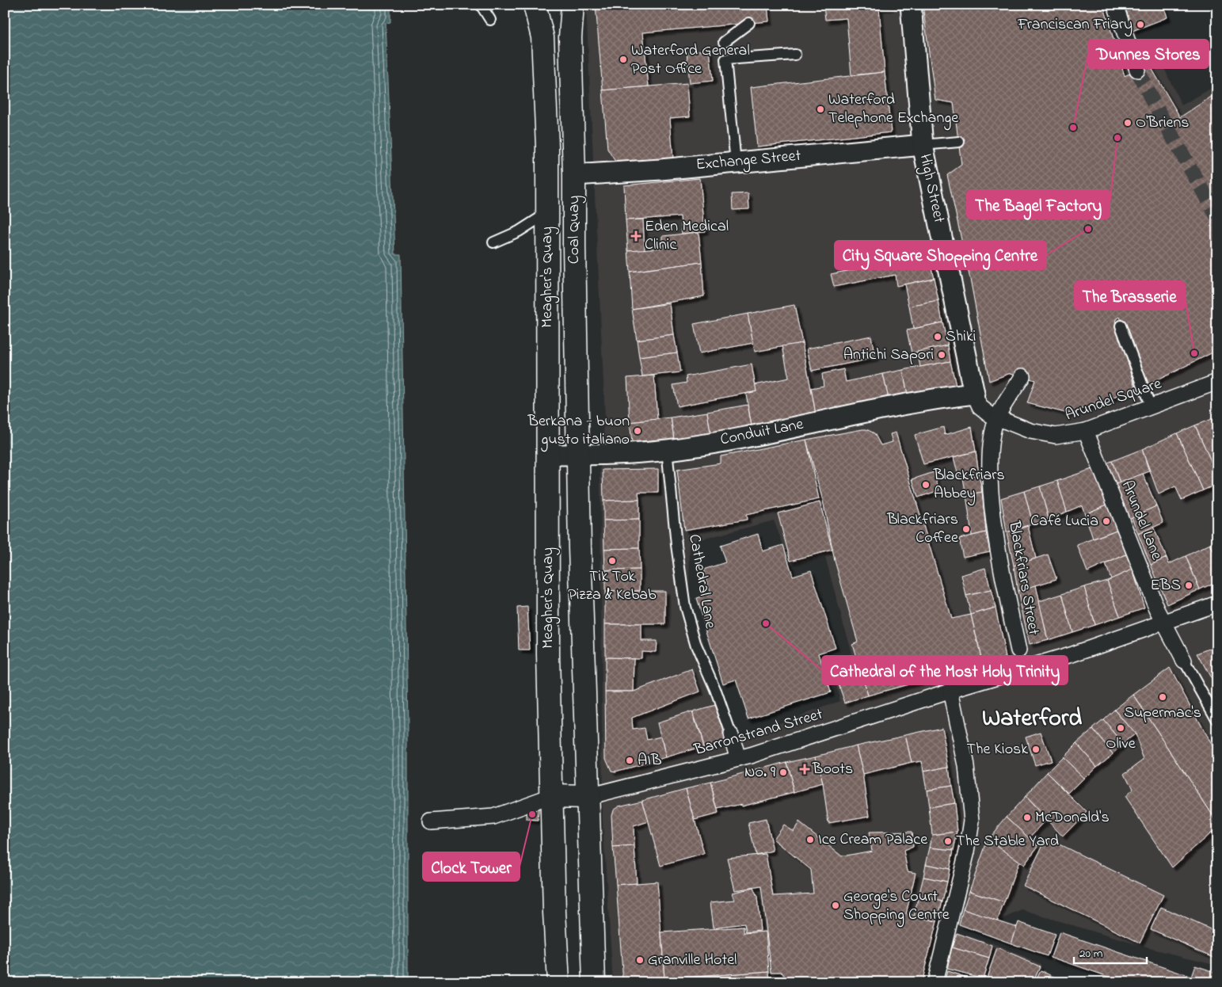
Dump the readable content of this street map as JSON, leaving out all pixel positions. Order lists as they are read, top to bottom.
{
  "streets": {
    "main road": ["Coal Quay", "Meagher's Quay"],
    "street": [
      "Exchange Street",
      "High Street",
      "Arundel Square",
      "Conduit Lane",
      "Arundel Lane",
      "Blackfriars Street",
      "Cathedral Lane",
      "Barronstrand Street"
    ]
  },
  "crossings": [
    ["Exchange Street", "High Street"],
    ["Exchange Street", "Coal Quay"],
    ["High Street", "Arundel Square"],
    ["High Street", "Conduit Lane"],
    ["Coal Quay", "Meagher's Quay"],
    ["Coal Quay", "Conduit Lane"],
    ["Meagher's Quay", "Conduit Lane"],
    ["Meagher's Quay", "Barronstrand Street"],
    ["Arundel Square", "Conduit Lane"],
    ["Arundel Square", "Arundel Lane"],
    ["Arundel Square", "Blackfriars Street"],
    ["Conduit Lane", "Cathedral Lane"],
    ["Arundel Lane", "Barronstrand Street"],
    ["Cathedral Lane", "Barronstrand Street"]
  ],
  "districts": ["Waterford"],
  "places": {
    "other": [
      "Franciscan Friary",
      "Waterford General Post Office",
      "Waterford Telephone Exchange",
      "O'Briens",
      "Dunnes Stores",
      "The Bagel Factory",
      "City Square Shopping Centre",
      "Shiki",
      "The Brasserie",
      "Antichi Sapori",
      "Berkana - buon gusto italiano",
      "Blackfriars Abbey",
      "Café Lucia",
      "Blackfriars Coffee",
      "Tik Tok Pizza & Kebab",
      "EBS",
      "Cathedral of the Most Holy Trinity",
      "Supermac's",
      "Olive",
      "The Kiosk",
      "AIB",
      "No. 9",
      "Clock Tower",
      "McDonald's",
      "Ice Cream Palace",
      "The Stable Yard",
      "George's Court Shopping Centre",
      "Granville Hotel"
    ],
    "health": ["Eden Medical Clinic", "Boots"]
  },
  "scale_bar": "20 m"
}
